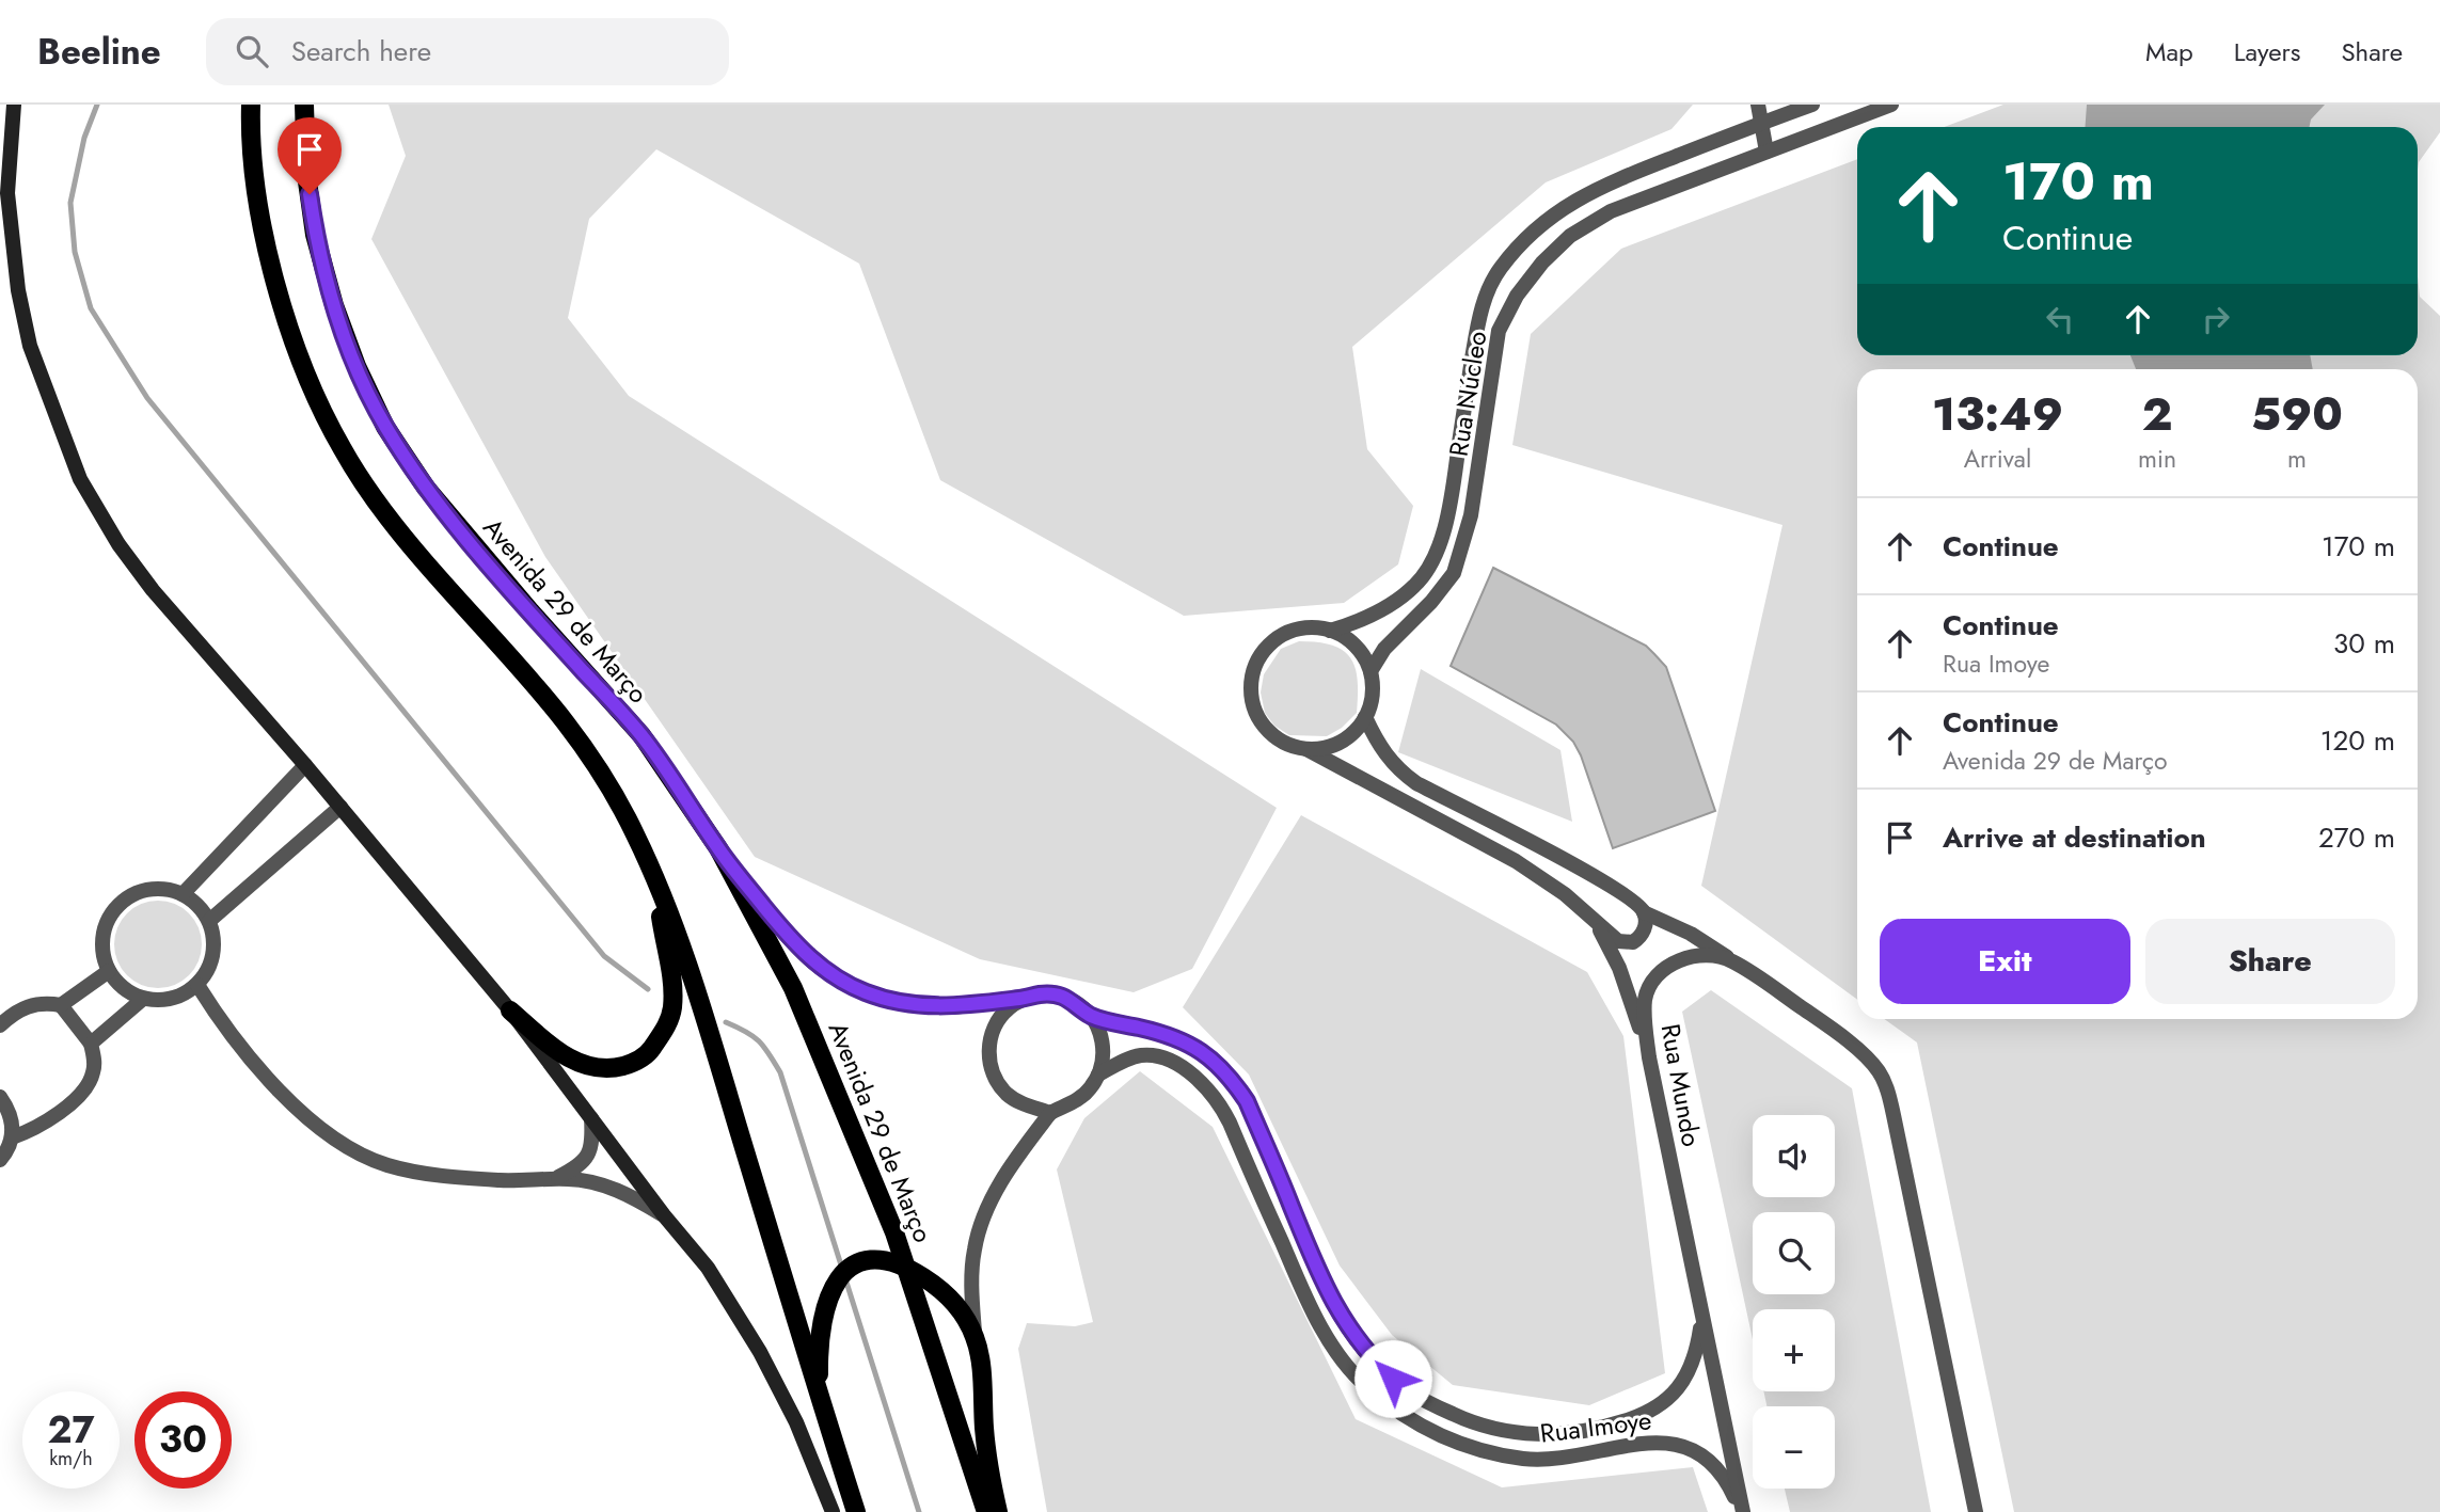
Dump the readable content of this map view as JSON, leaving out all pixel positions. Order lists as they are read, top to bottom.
{
  "streets": {
    "main road": ["Avenida 29 de Março"],
    "street": ["Rua Núcleo", "Rua Mundo", "Rua Imoye"]
  },
  "crossings": [
    ["Rua Mundo", "Rua Imoye"]
  ],
  "page": {
    "header": "Beeline",
    "search": "Search here",
    "nav": ["Map", "Layers", "Share"],
    "turn": ["170 m", "Continue"],
    "eta": [
      "13:49",
      "Arrival",
      "2",
      "min",
      "590",
      "m"
    ],
    "list": [
      {
        "name": "Continue",
        "value": "170 m"
      },
      {
        "name": "Continue",
        "note": "Rua Imoye",
        "value": "30 m"
      },
      {
        "name": "Continue",
        "note": "Avenida 29 de Março",
        "value": "120 m"
      },
      {
        "name": "Arrive at destination",
        "value": "270 m"
      }
    ],
    "buttons": ["Exit", "Share"],
    "map_buttons": ["+", "−"],
    "speed": "27 km/h",
    "limit": "30"
  }
}
